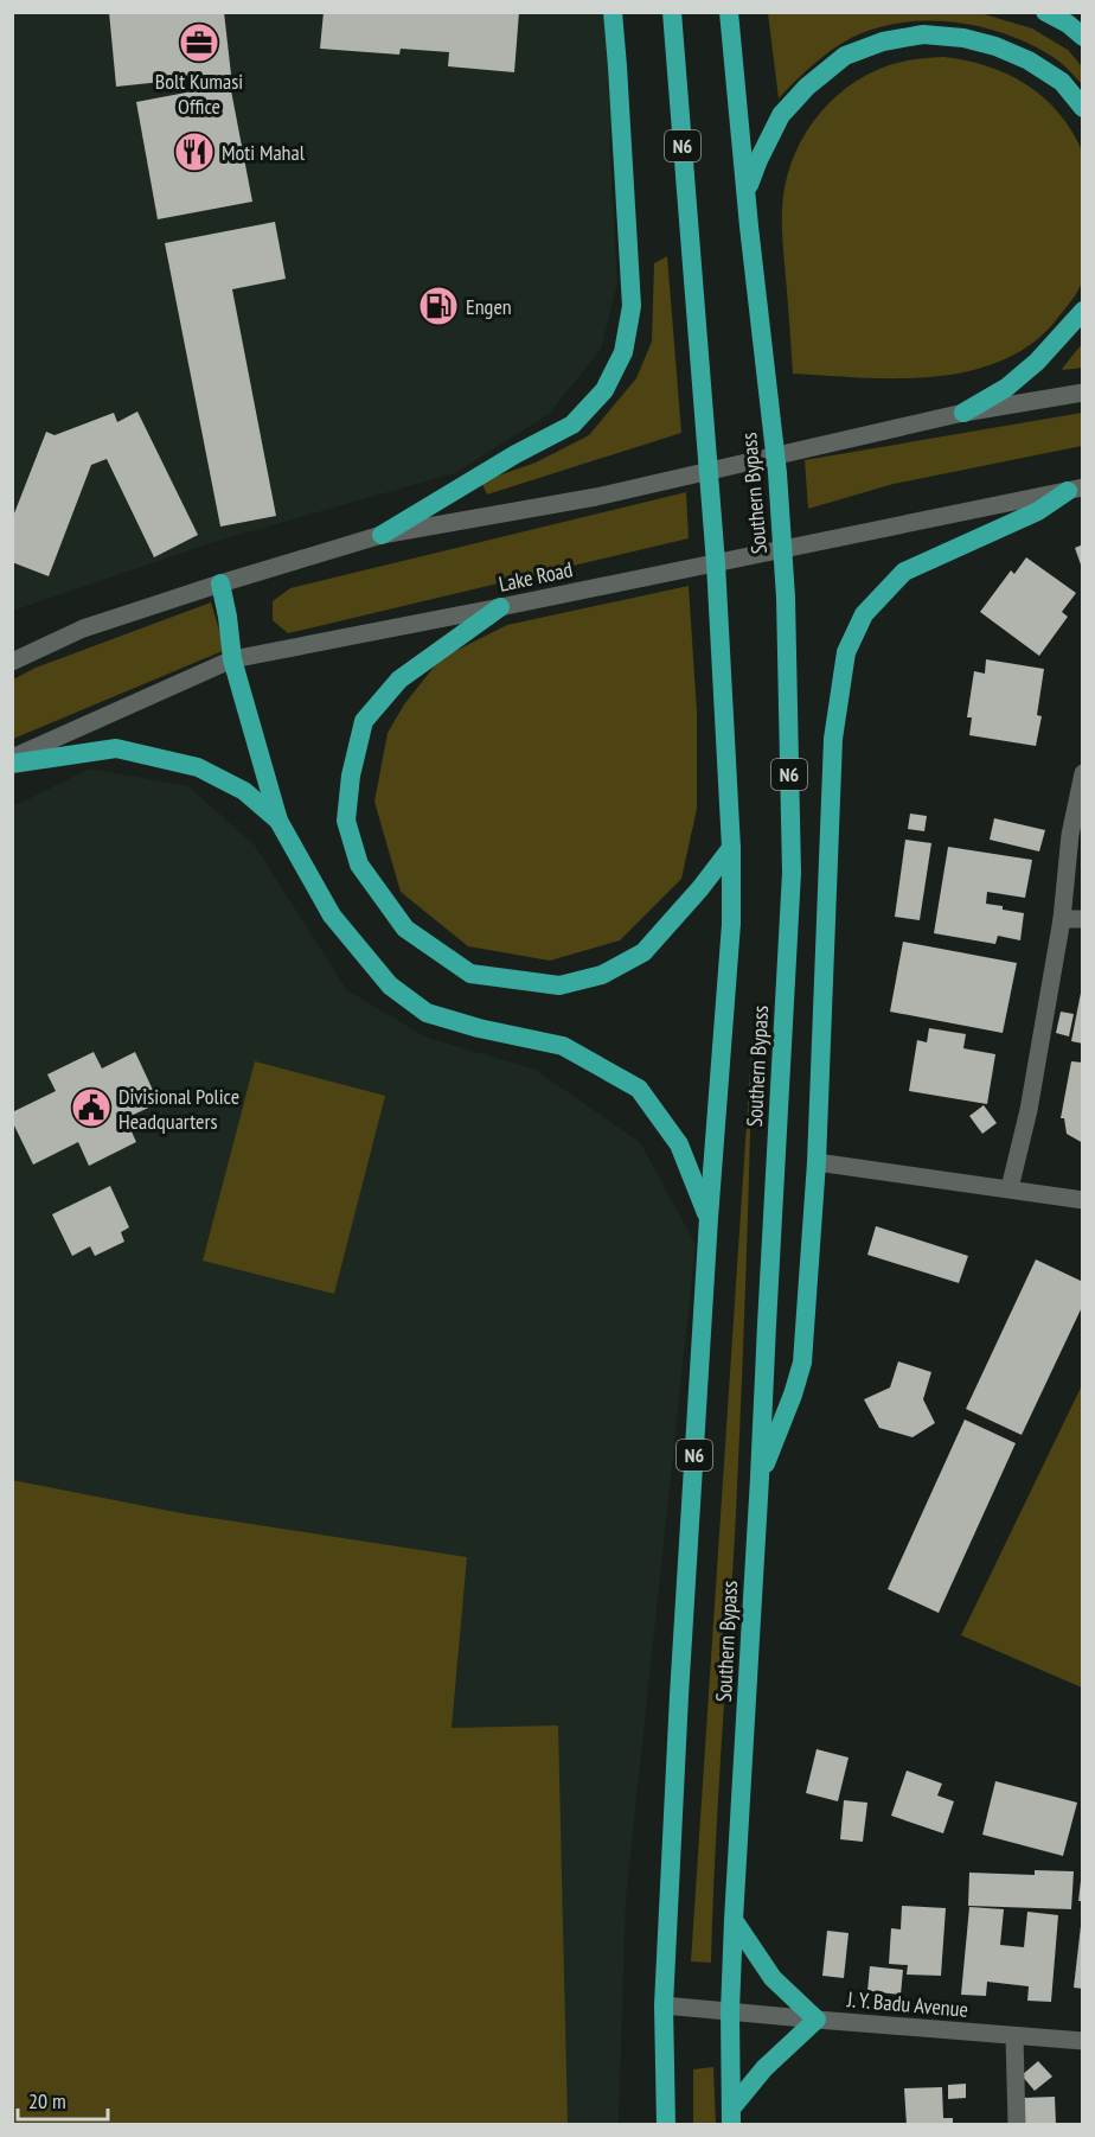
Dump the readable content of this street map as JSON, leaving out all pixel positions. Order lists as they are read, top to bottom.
{
  "streets": {
    "highway": ["N6", "Southern Bypass"],
    "main road": ["Lake Road", "J. Y. Badu Avenue"]
  },
  "crossings": [
    ["Southern Bypass", "J. Y. Badu Avenue"]
  ],
  "places": {
    "office": ["Bolt Kumasi Office"],
    "restaurant": ["Moti Mahal"],
    "fuel station": ["Engen"],
    "public building": ["Divisional Police Headquarters"]
  },
  "scale_bar": "20 m"
}
